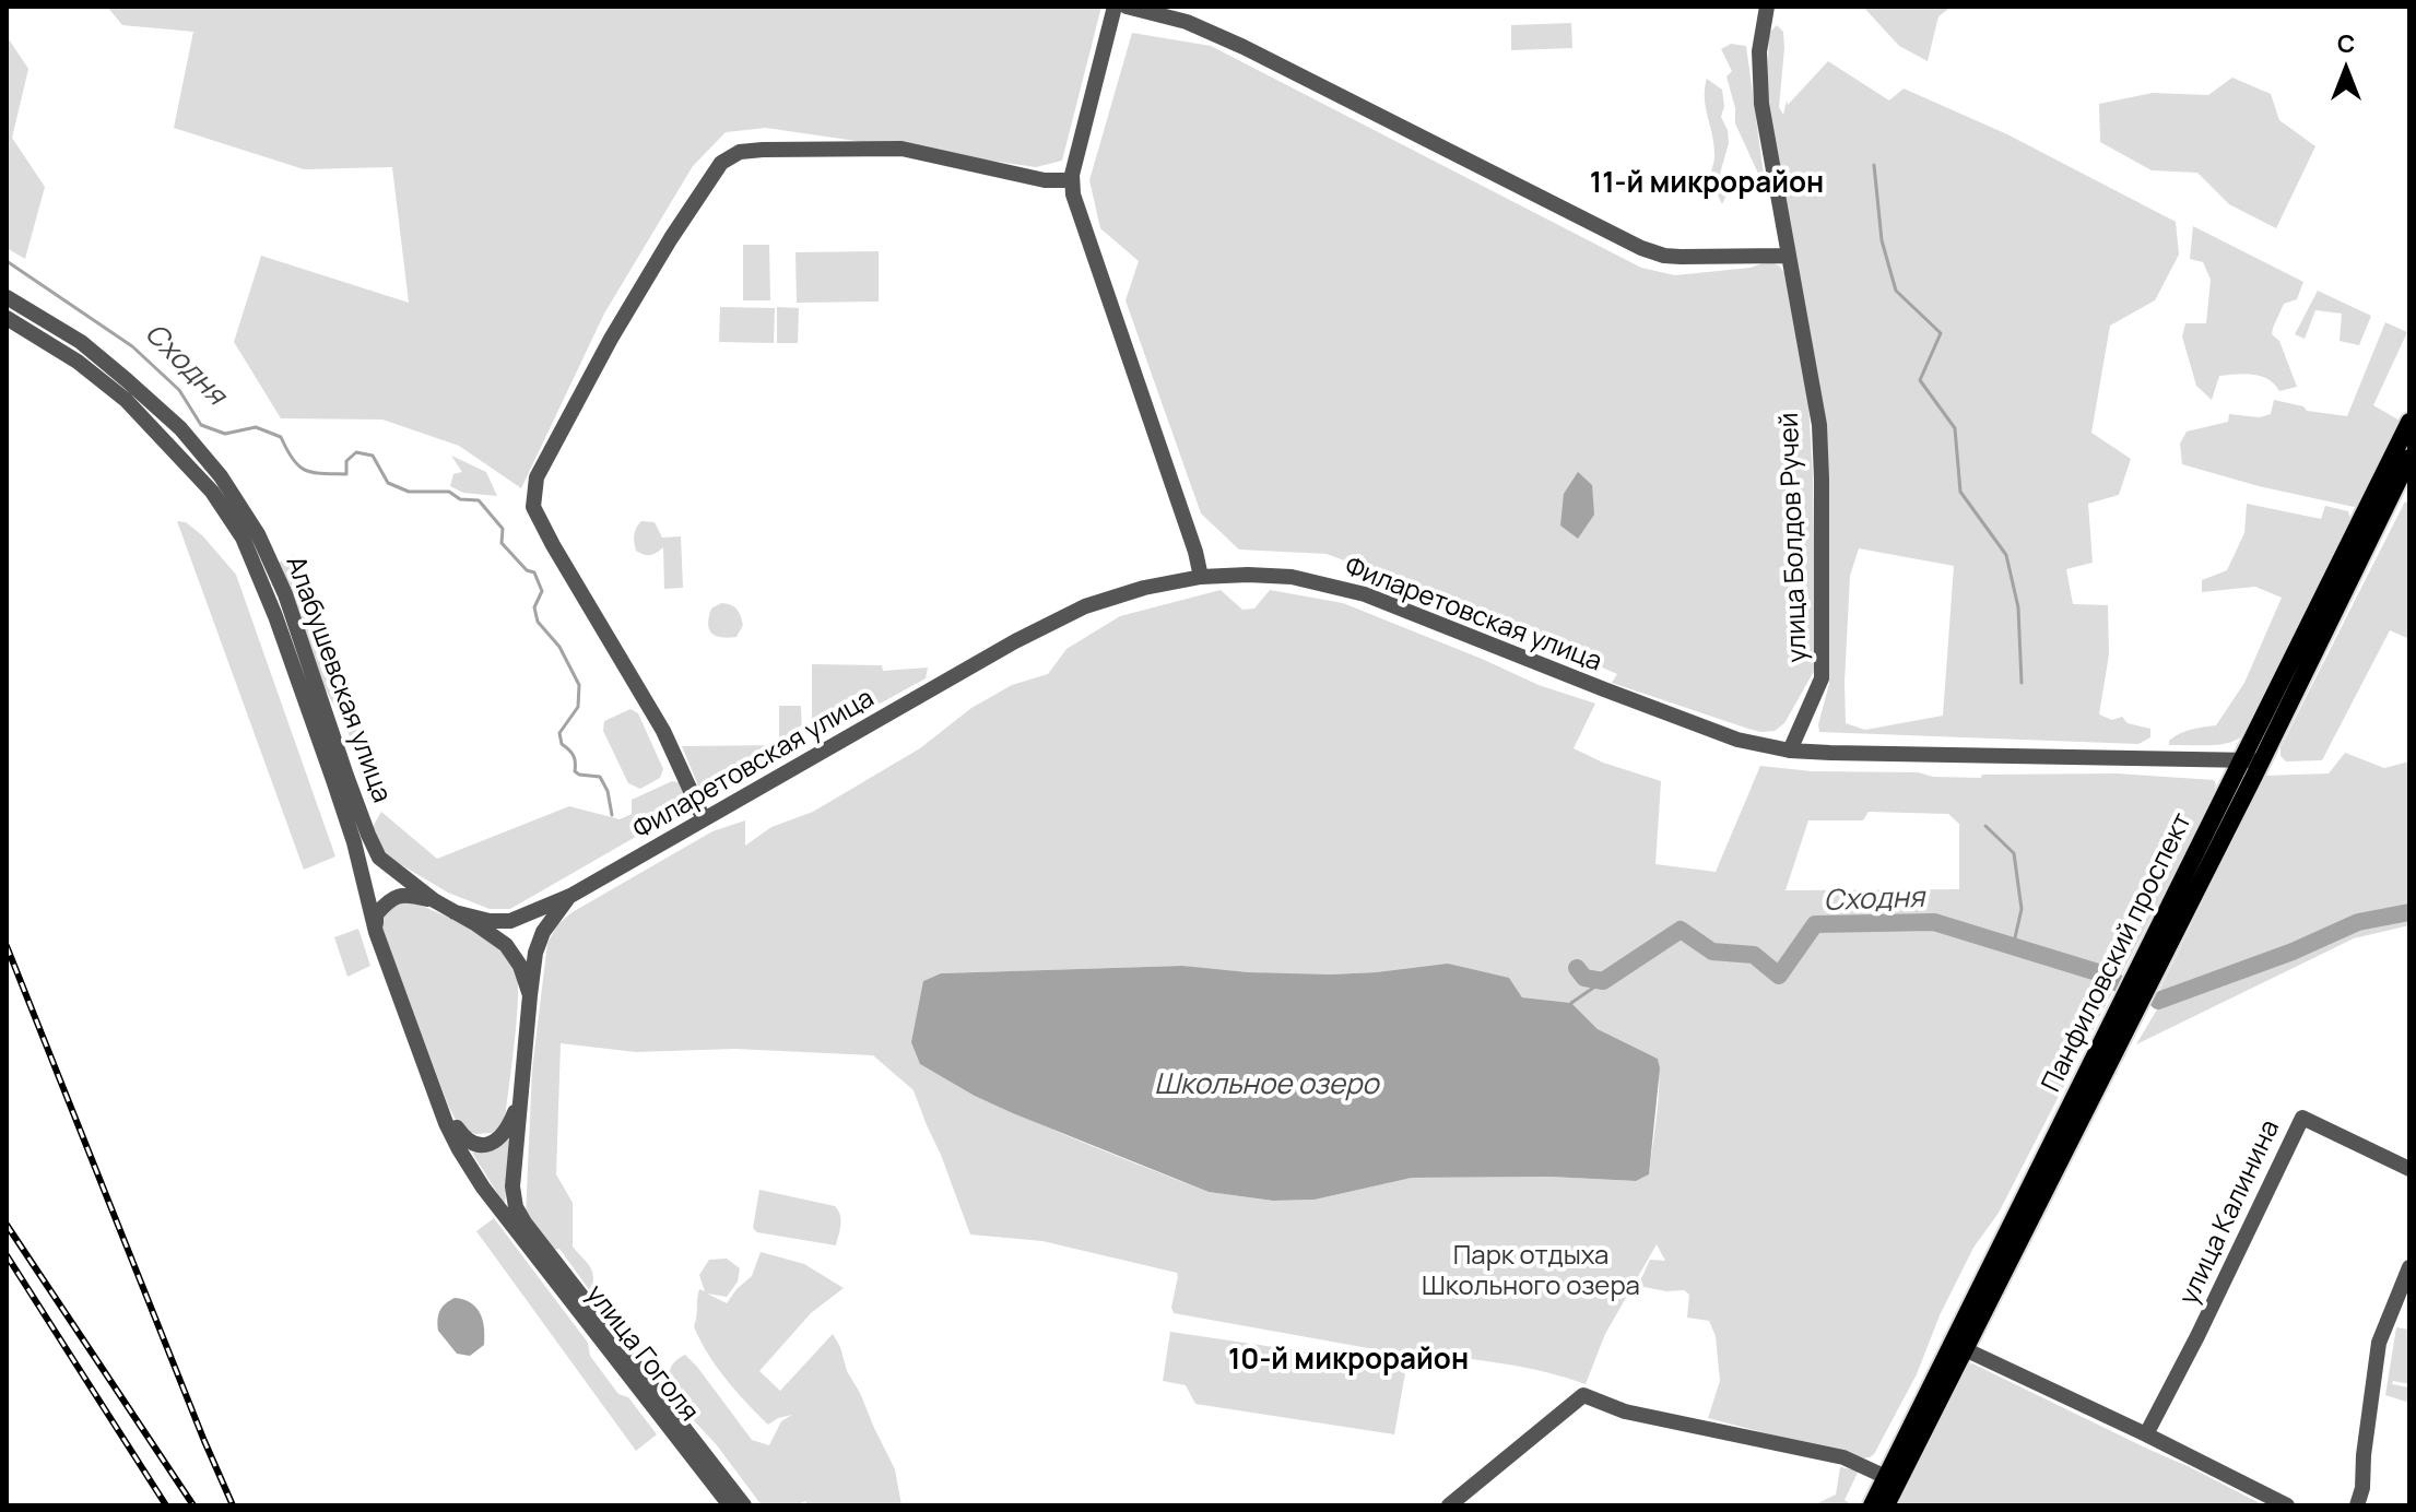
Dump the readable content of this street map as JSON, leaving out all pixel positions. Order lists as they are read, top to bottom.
{
  "streets": {
    "main road": ["Панфиловский проспект"],
    "street": [
      "улица Болдов Ручей",
      "Филаретовская улица",
      "Алабушевская улица",
      "улица Калинина",
      "улица Гоголя"
    ]
  },
  "crossings": [
    ["улица Болдов Ручей", "Филаретовская улица"],
    ["Филаретовская улица", "Алабушевская улица"],
    ["Филаретовская улица", "Панфиловский проспект"],
    ["Алабушевская улица", "улица Гоголя"]
  ],
  "districts": ["11-й микрорайон", "10-й микрорайон"],
  "water": ["Сходня", "Школьное озеро"],
  "parks": ["Парк отдыха Школьного озера"],
  "north": "top"
}
